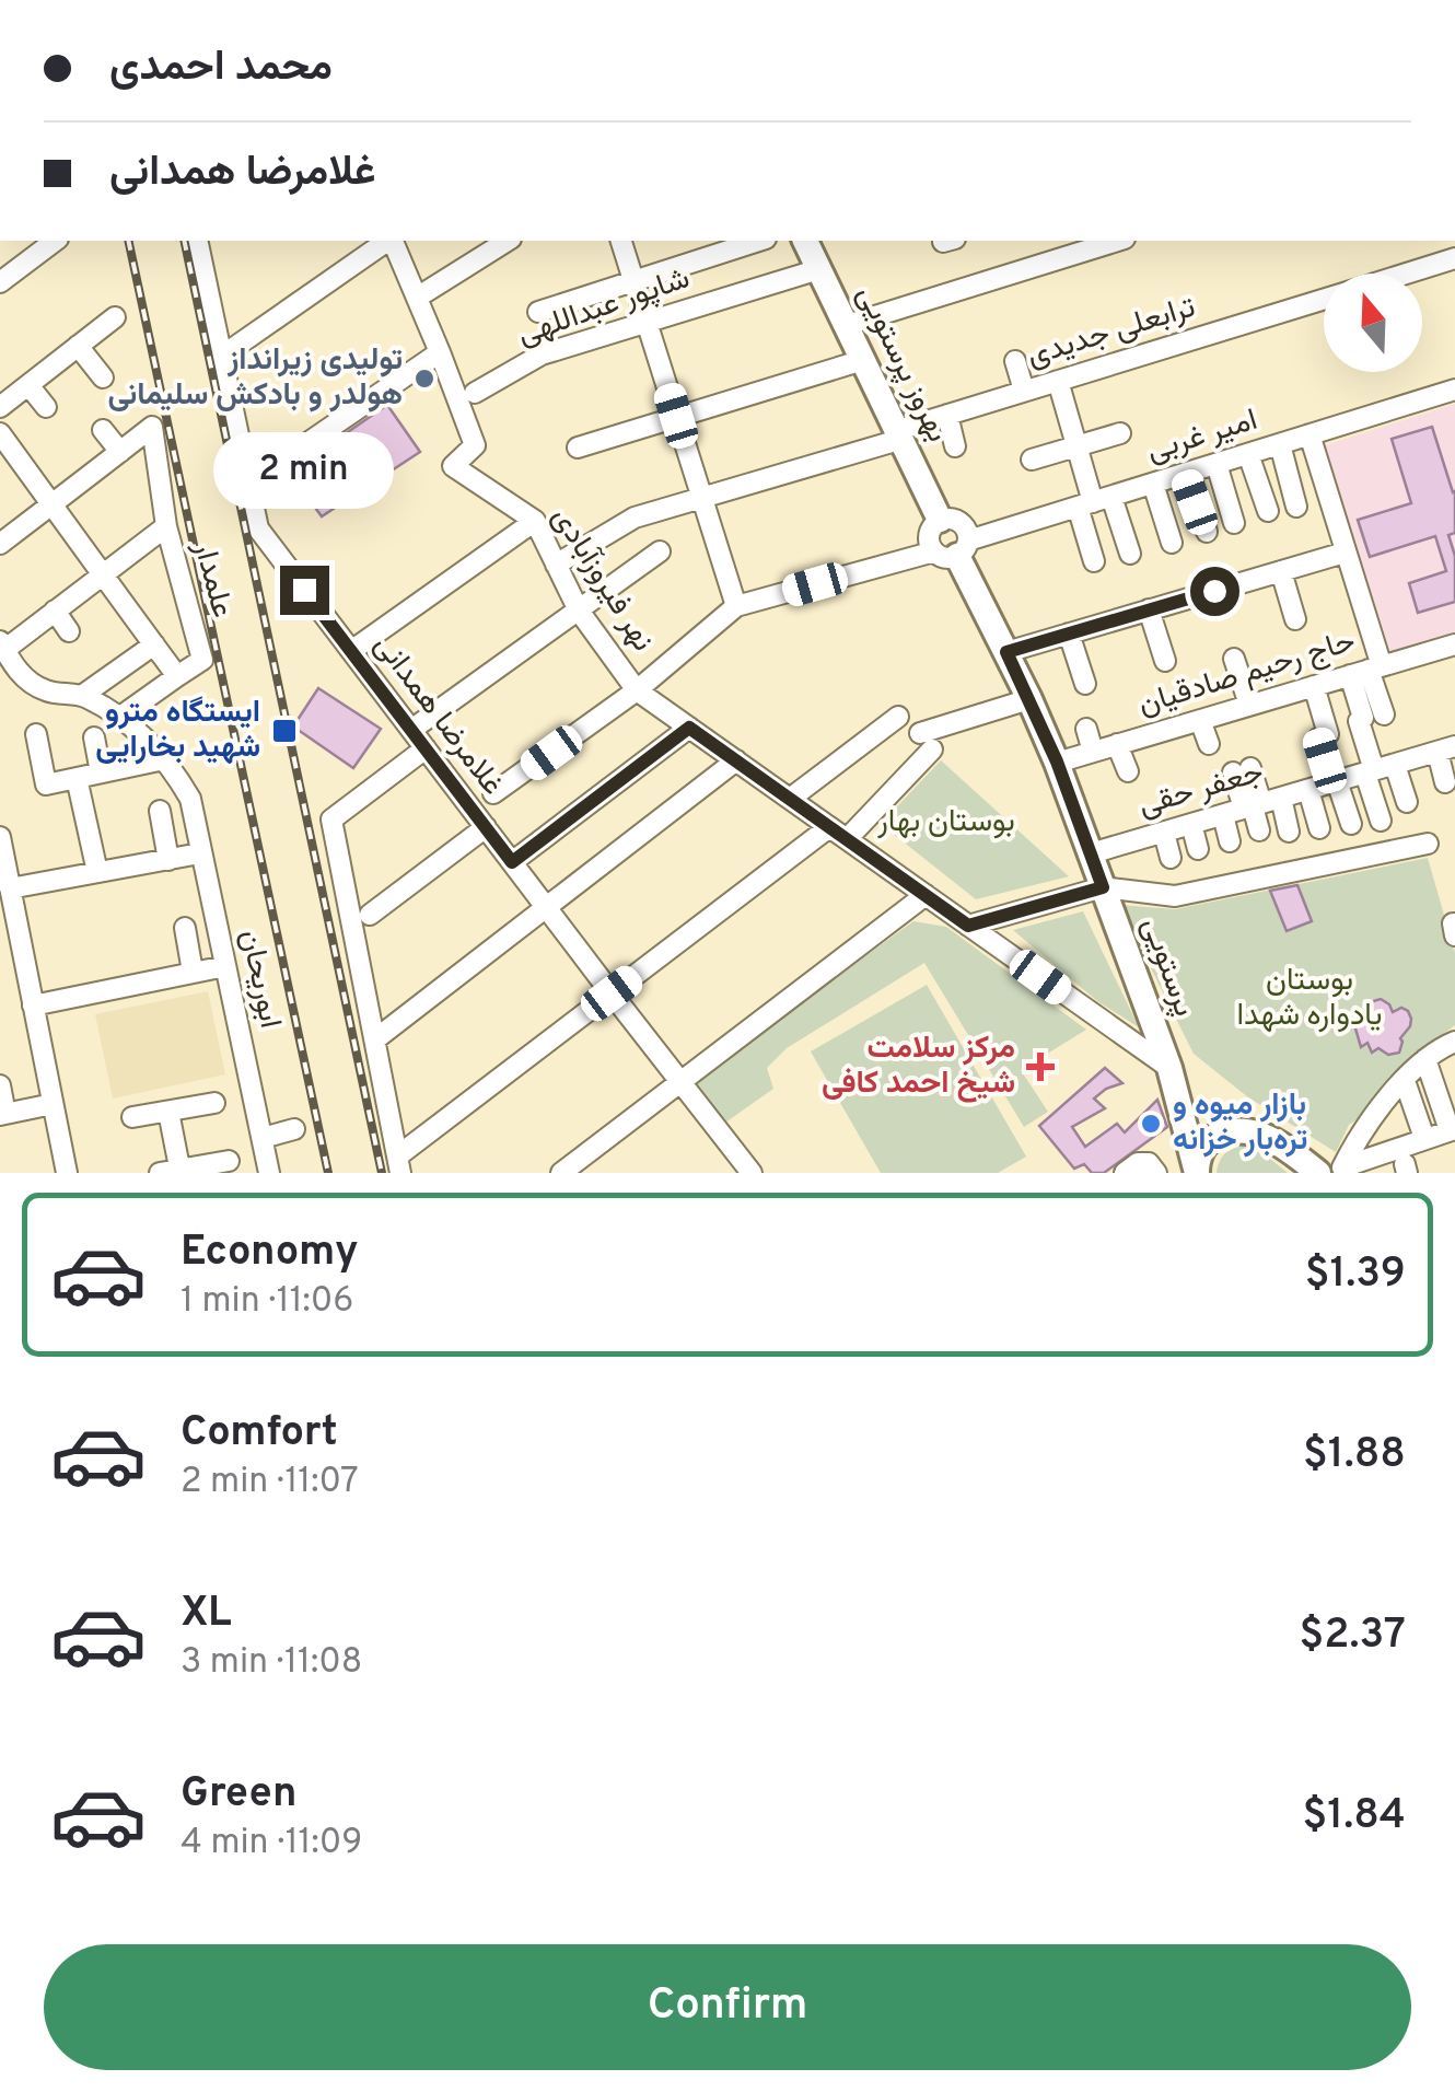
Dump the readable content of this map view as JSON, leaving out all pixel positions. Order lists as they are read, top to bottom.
{
  "streets": {
    "main road": ["بهروز پرستویی", "پرستویی"],
    "street": [
      "شاپور عبداللهی",
      "ترابعلی جدیدی",
      "امیر غربی",
      "علمدار",
      "نهر فیروزآبادی",
      "حاج رحیم صادقیان",
      "غلامرضا همدانی",
      "جعفر حقی",
      "ابوریحان"
    ]
  },
  "crossings": [
    ["شاپور عبداللهی", "بهروز پرستویی"],
    ["ترابعلی جدیدی", "بهروز پرستویی"],
    ["ترابعلی جدیدی", "نهر فیروزآبادی"],
    ["بهروز پرستویی", "امیر غربی"],
    ["نهر فیروزآبادی", "پرستویی"]
  ],
  "parks": ["بوستان بهار", "بوستان یادواره شهدا"],
  "places": {
    "other": ["تولیدی زیرانداز هولدر و بادکش سلیمانی", "بازار میوه و تره‌بار خزانه"],
    "transit": ["ایستگاه مترو شهید بخارایی"],
    "health": ["مرکز سلامت شیخ احمد کافی"]
  },
  "north": "top",
  "page": {
    "banner": ["محمد احمدی", "غلامرضا همدانی"],
    "bubble": "2 min",
    "list": [
      {
        "name": "Economy",
        "note": "1 min · 11:06",
        "value": "$1.39"
      },
      {
        "name": "Comfort",
        "note": "2 min · 11:07",
        "value": "$1.88"
      },
      {
        "name": "XL",
        "note": "3 min · 11:08",
        "value": "$2.37"
      },
      {
        "name": "Green",
        "note": "4 min · 11:09",
        "value": "$1.84"
      }
    ],
    "buttons": "Confirm"
  }
}
